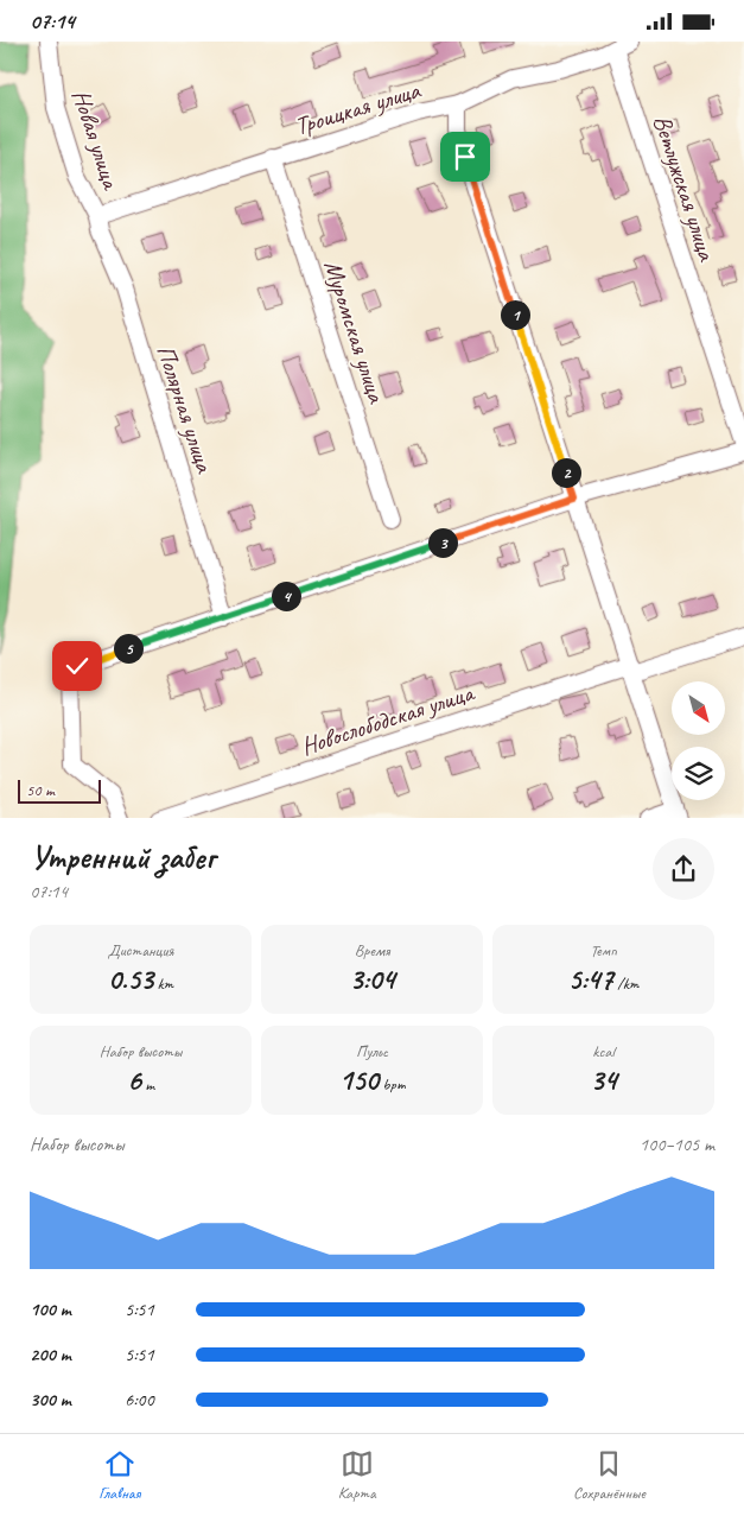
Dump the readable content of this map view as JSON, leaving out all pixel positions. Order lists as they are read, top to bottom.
{
  "streets": {
    "street": [
      "Троицкая улица",
      "Новая улица",
      "Ветлужская улица",
      "Муромская улица",
      "Полярная улица",
      "Новослободская улица"
    ]
  },
  "crossings": [
    ["Троицкая улица", "Новая улица"],
    ["Троицкая улица", "Ветлужская улица"],
    ["Троицкая улица", "Муромская улица"],
    ["Троицкая улица", "Полярная улица"],
    ["Новая улица", "Полярная улица"]
  ],
  "scale_bar": "50 m",
  "north": "bottom right",
  "page": {
    "status": "07:14",
    "pins": [
      "1",
      "2",
      "3",
      "4",
      "5"
    ],
    "scale": "50 m",
    "heading": ["Утренний забег", "07:14"],
    "stats": [
      ["Дистанция", "0.53 km"],
      ["Время", "3:04"],
      ["Темп", "5:47 /km"],
      ["Набор высоты", "6 m"],
      ["Пульс", "150 bpm"],
      ["kcal", "34"]
    ],
    "chart": ["Набор высоты", "100–105 m"],
    "list": [
      {
        "name": "100 m",
        "note": "5:51"
      },
      {
        "name": "200 m",
        "note": "5:51"
      },
      {
        "name": "300 m",
        "note": "6:00"
      }
    ],
    "tabs": ["Главная", "Карта", "Сохранённые"]
  }
}
